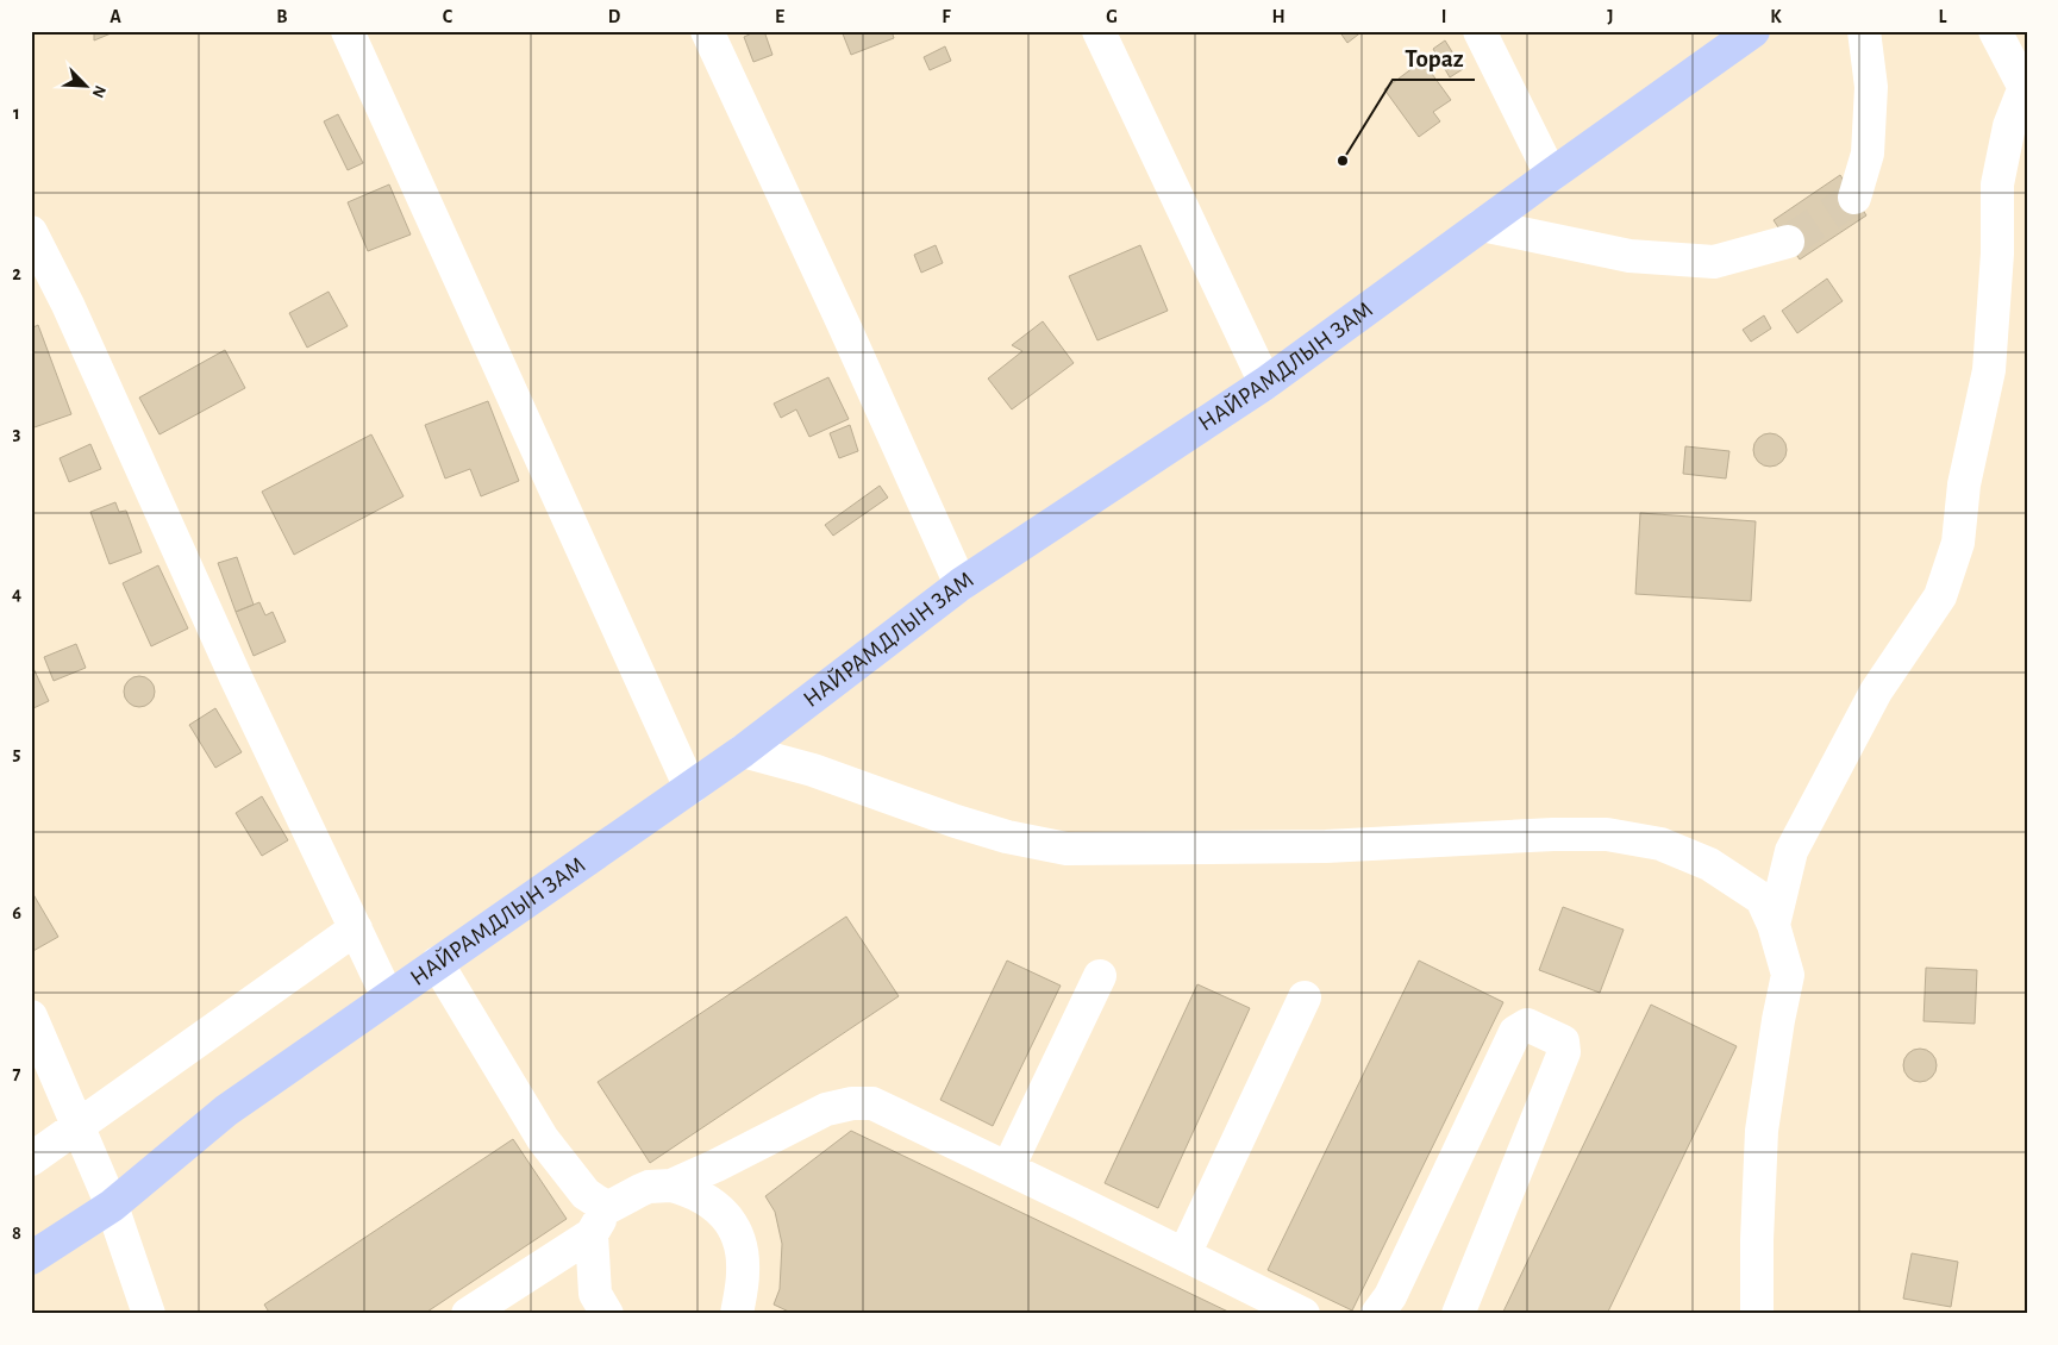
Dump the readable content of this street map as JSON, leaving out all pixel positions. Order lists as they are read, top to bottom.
{
  "streets": {
    "main road": ["НАЙРАМДЛЫН ЗАМ"]
  },
  "places": ["Topaz"],
  "north": "bottom right",
  "grid": {
    "columns": [
      "A",
      "B",
      "C",
      "D",
      "E",
      "F",
      "G",
      "H",
      "I",
      "J",
      "K",
      "L"
    ],
    "rows": [
      "1",
      "2",
      "3",
      "4",
      "5",
      "6",
      "7",
      "8"
    ]
  }
}
